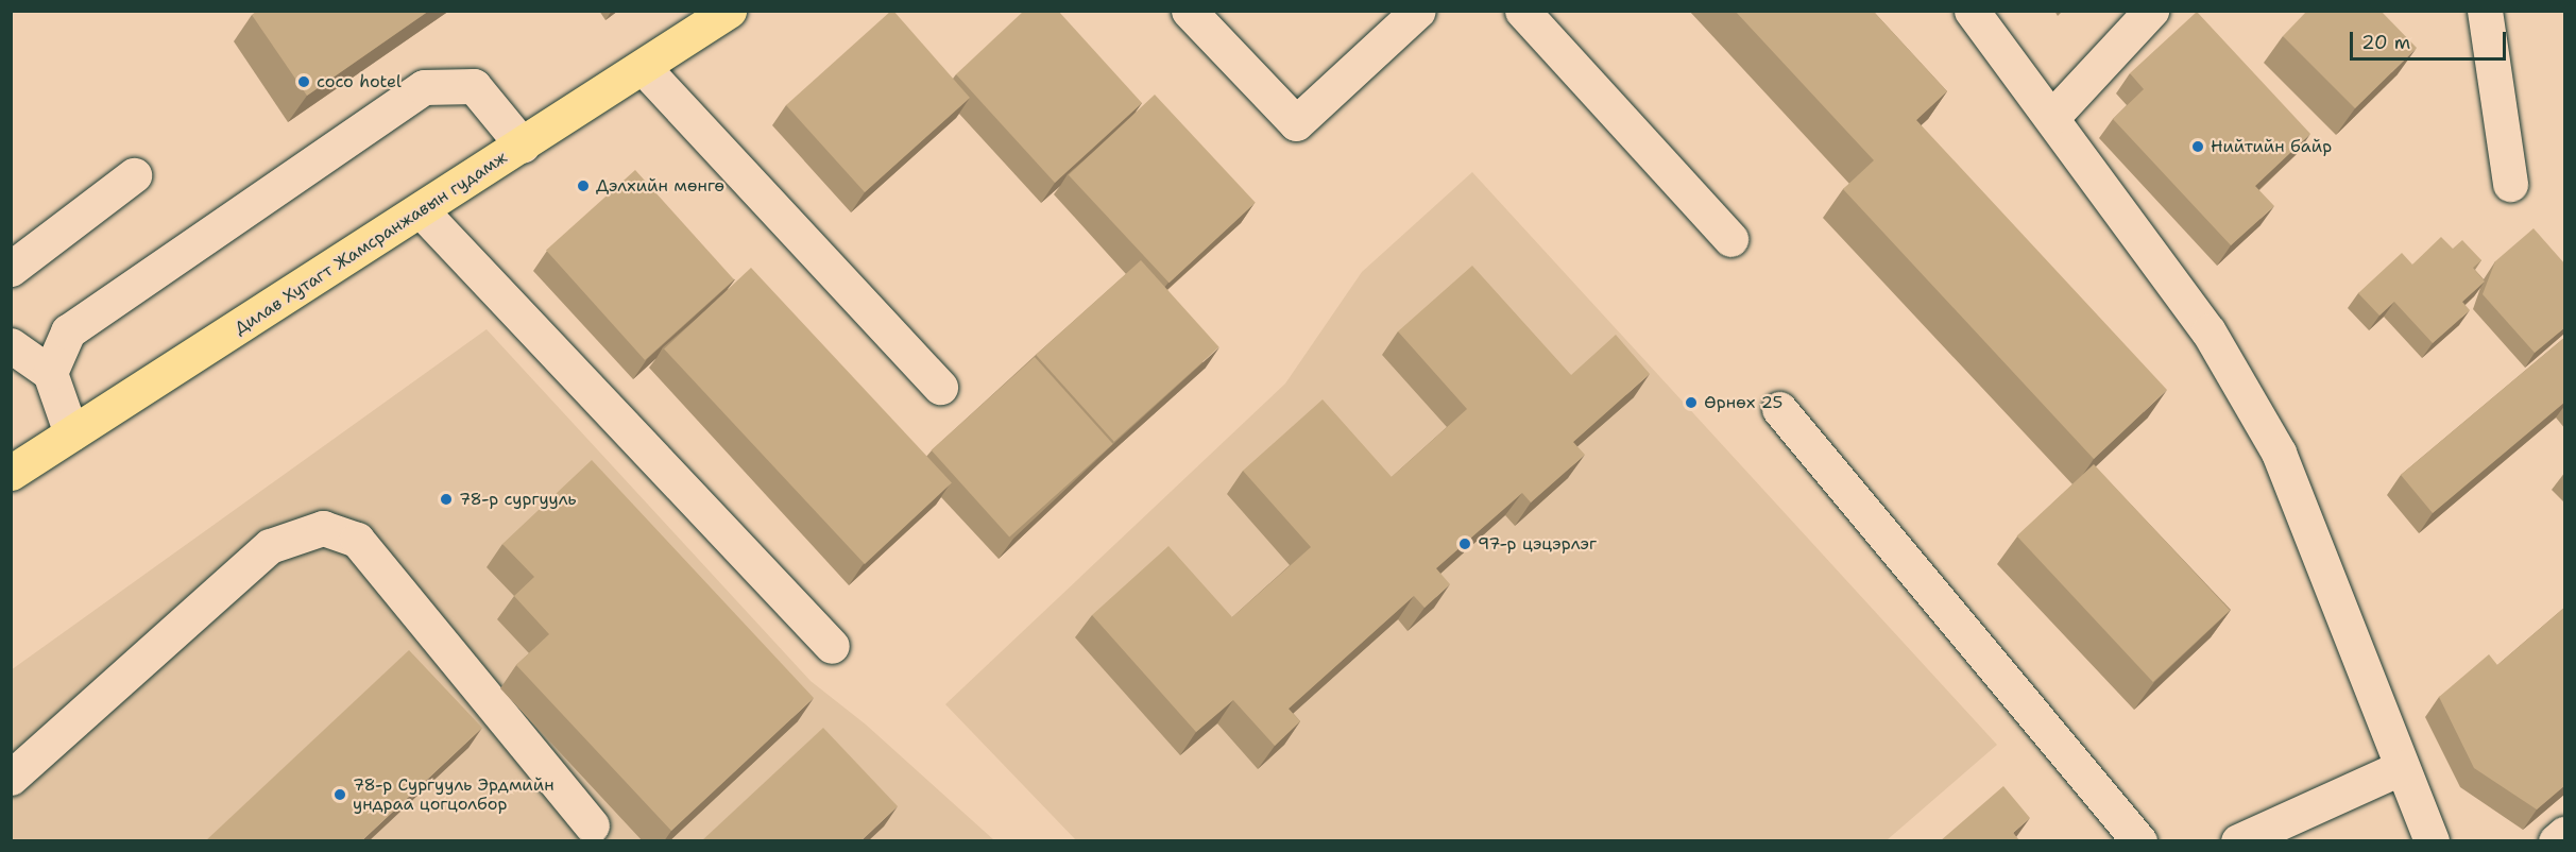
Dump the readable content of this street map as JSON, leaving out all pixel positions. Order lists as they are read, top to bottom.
{
  "streets": {
    "main road": ["Дилав Хутагт Жамсранжавын гудамж"]
  },
  "places": [
    "coco hotel",
    "Нийтийн байр",
    "Дэлхийн мөнгө",
    "Өрнөх 25",
    "78-р сургууль",
    "97-р цэцэрлэг",
    "78-р Сургууль Эрдмийн ундраа цогцолбор"
  ],
  "scale_bar": "20 m"
}
